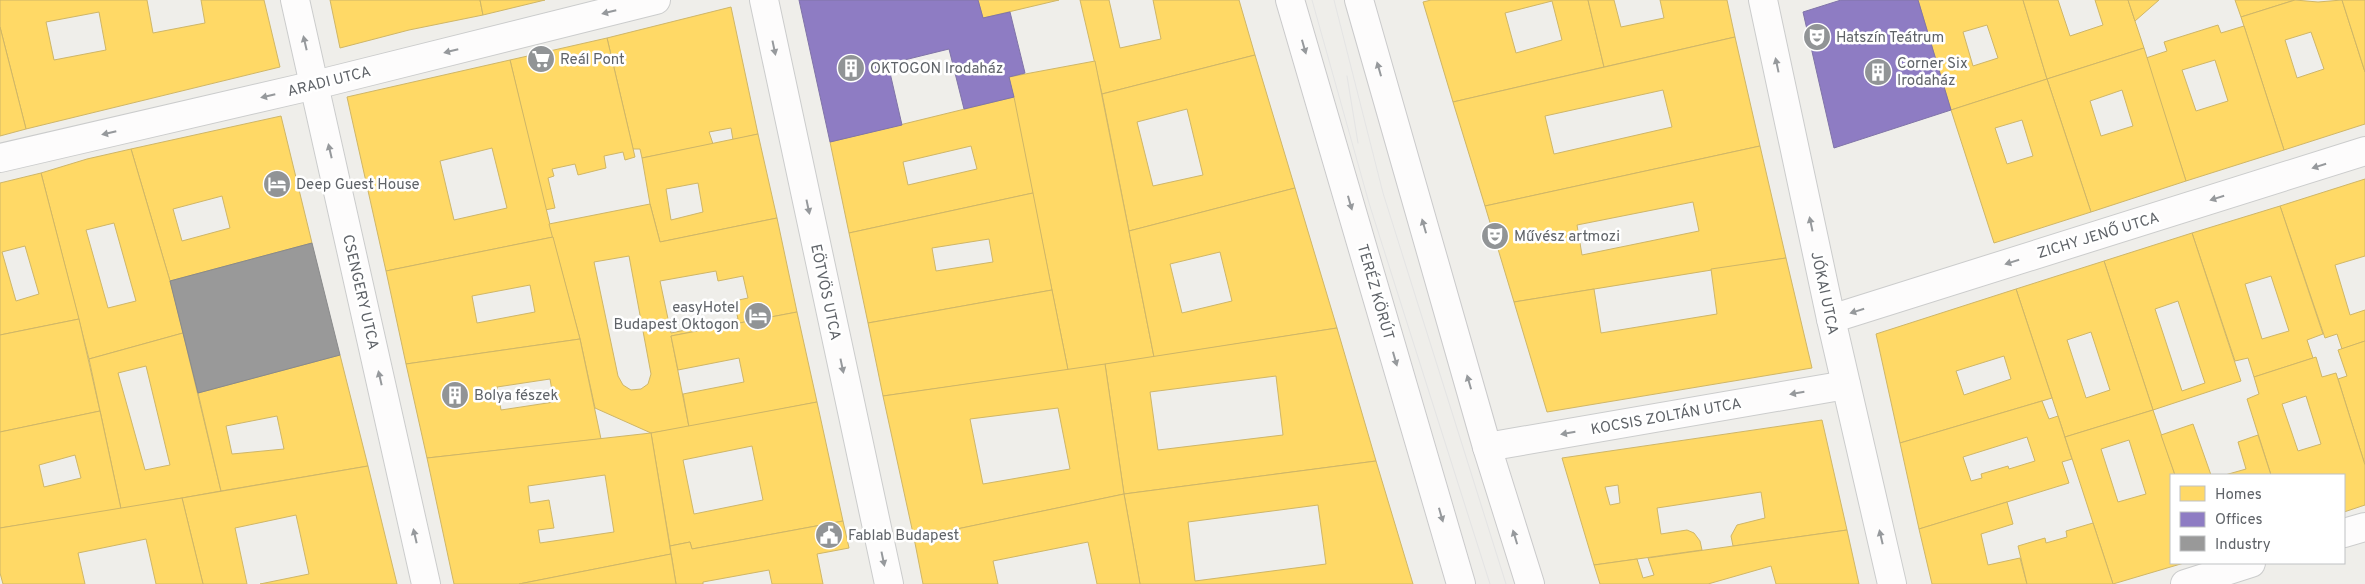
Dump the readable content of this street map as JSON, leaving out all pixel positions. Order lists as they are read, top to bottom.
{
  "streets": {
    "street": [
      "ARADI UTCA",
      "ZICHY JENŐ UTCA",
      "CSENGERY UTCA",
      "EÖTVÖS UTCA",
      "TERÉZ KÖRÚT",
      "JÓKAI UTCA",
      "KOCSIS ZOLTÁN UTCA"
    ]
  },
  "crossings": [
    ["ARADI UTCA", "CSENGERY UTCA"],
    ["ZICHY JENŐ UTCA", "JÓKAI UTCA"],
    ["JÓKAI UTCA", "KOCSIS ZOLTÁN UTCA"]
  ],
  "one_way": [
    "ARADI UTCA",
    "ZICHY JENŐ UTCA",
    "CSENGERY UTCA",
    "EÖTVÖS UTCA",
    "JÓKAI UTCA",
    "KOCSIS ZOLTÁN UTCA"
  ],
  "places": {
    "theatre": ["Hatszín Teátrum", "Művész artmozi"],
    "supermarket": ["Reál Pont"],
    "building": ["OKTOGON Irodaház", "Corner Six Irodaház", "Bolya fészek"],
    "hotel": ["Deep Guest House", "easyHotel Budapest Oktogon"],
    "public building": ["Fablab Budapest"]
  },
  "legend": ["Homes", "Offices", "Industry"]
}
